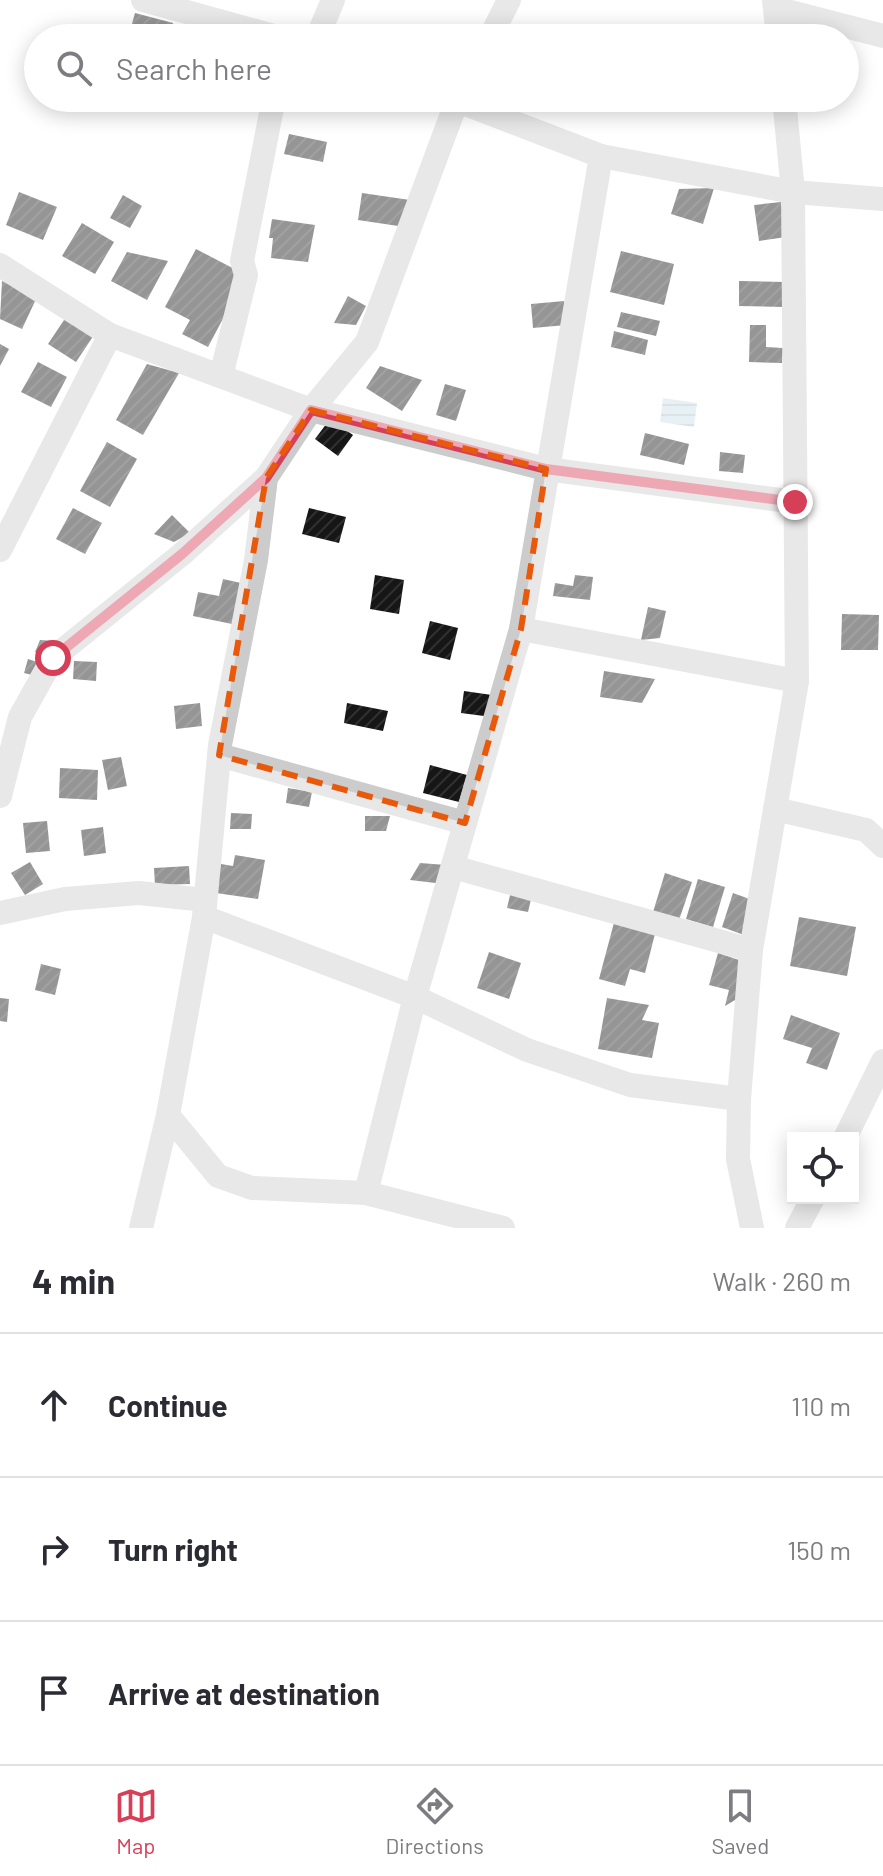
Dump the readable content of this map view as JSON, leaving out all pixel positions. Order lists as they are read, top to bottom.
{
  "page": {
    "search": "Search here",
    "heading": ["4 min", "Walk · 260 m"],
    "list": [
      ["Continue", "110 m"],
      ["Turn right", "150 m"],
      "Arrive at destination"
    ],
    "nav": ["Map", "Directions", "Saved"]
  }
}
